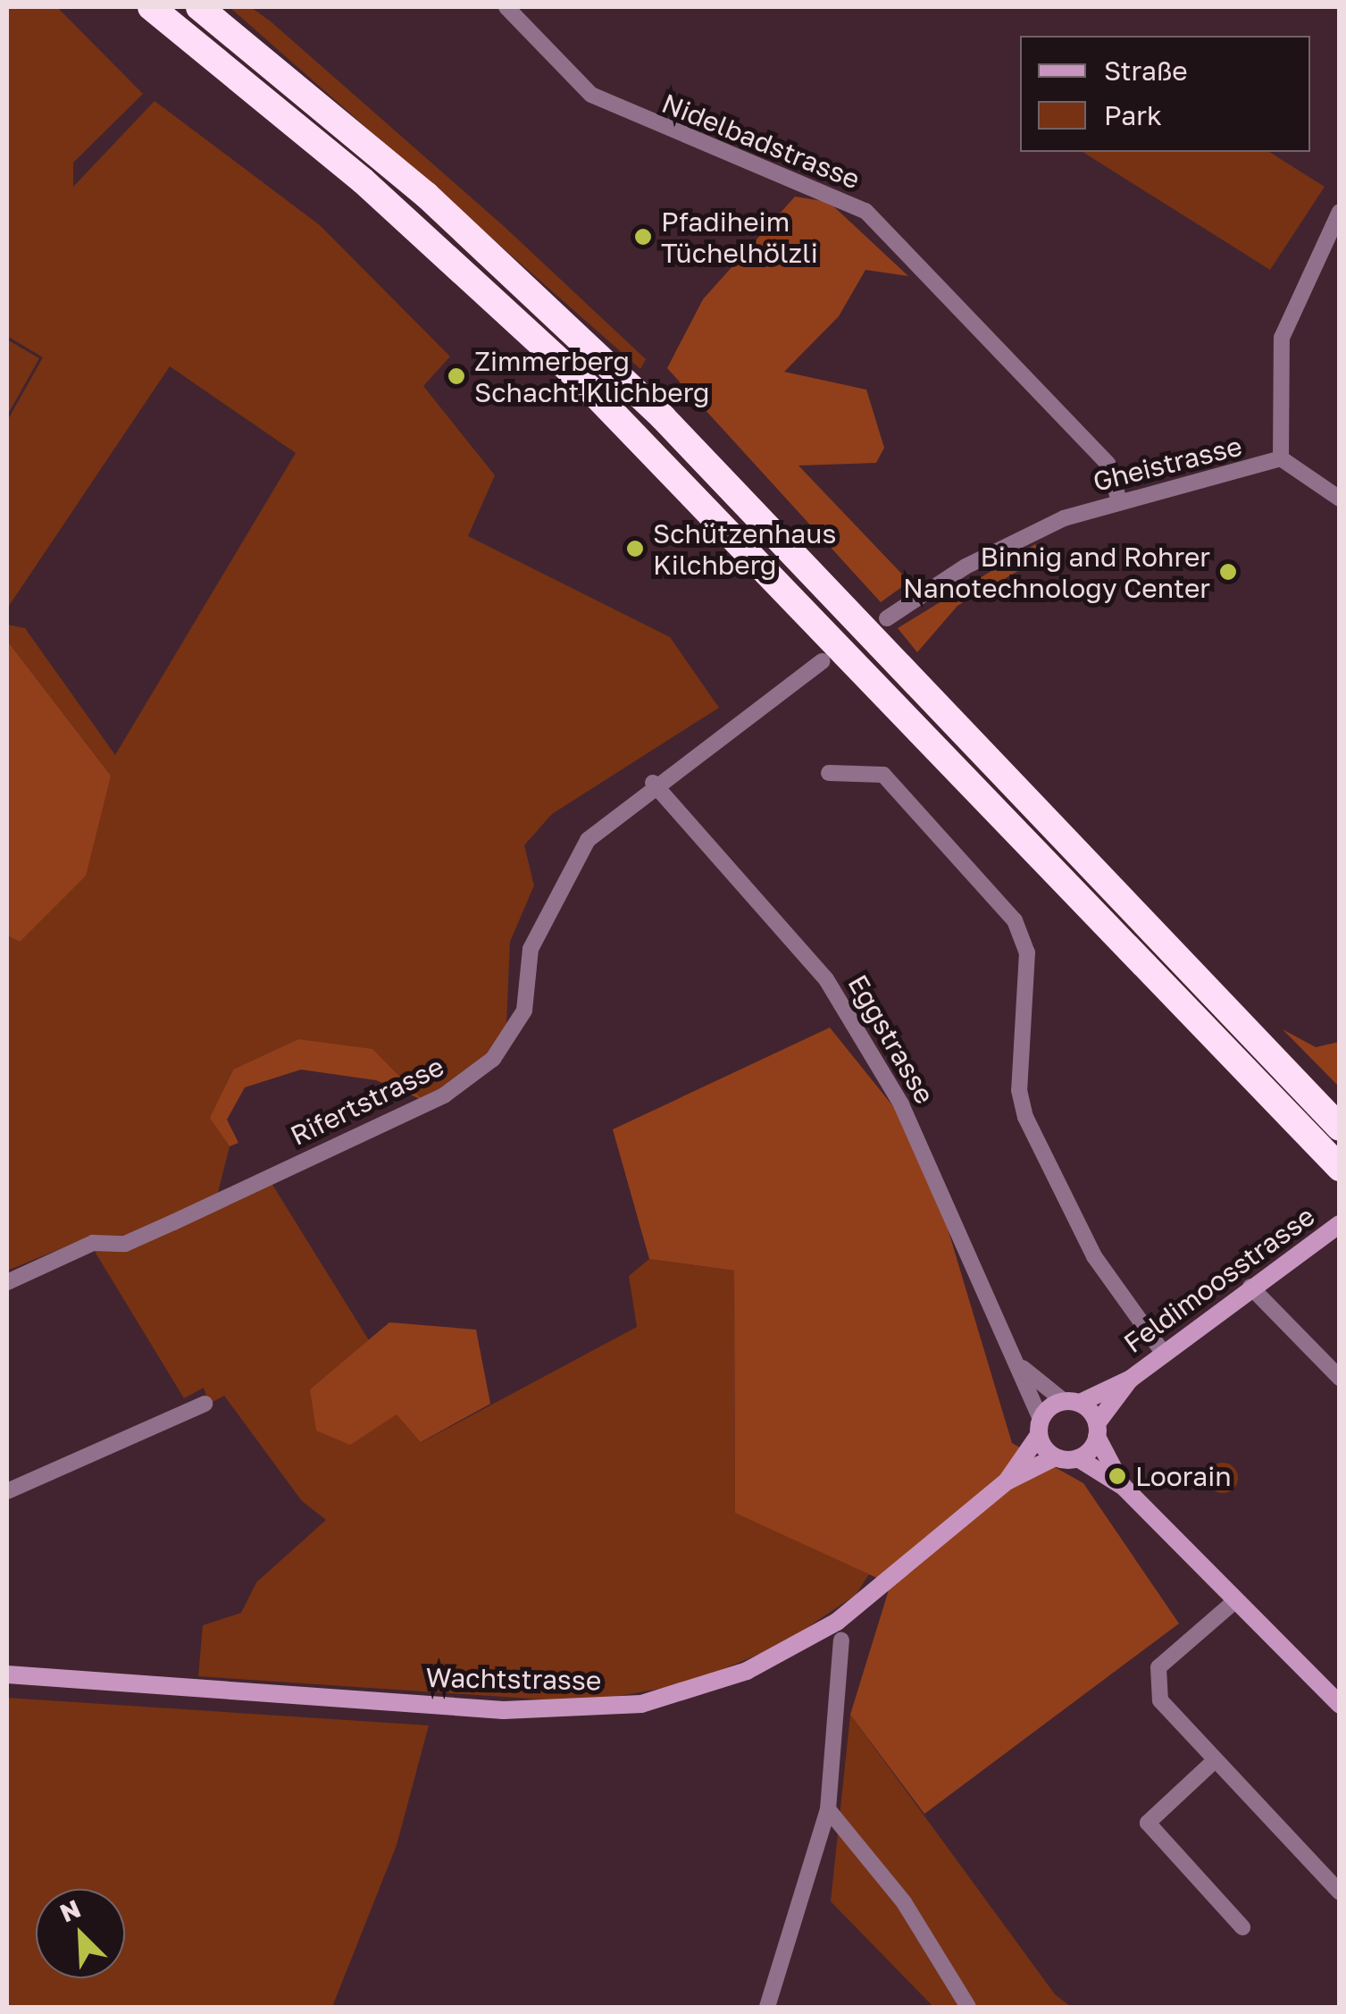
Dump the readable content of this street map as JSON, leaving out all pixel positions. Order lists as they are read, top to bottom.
{
  "streets": {
    "main road": ["Feldimoosstrasse", "Wachtstrasse"],
    "street": [
      "Nidelbadstrasse",
      "Gheistrasse",
      "Eggstrasse",
      "Rifertstrasse"
    ]
  },
  "crossings": [
    ["Nidelbadstrasse", "Gheistrasse"],
    ["Eggstrasse", "Rifertstrasse"],
    ["Eggstrasse", "Feldimoosstrasse"],
    ["Eggstrasse", "Wachtstrasse"],
    ["Feldimoosstrasse", "Wachtstrasse"]
  ],
  "places": [
    "Pfadiheim Tüchelhölzli",
    "Zimmerberg Schacht Klichberg",
    "Schützenhaus Kilchberg",
    "Binnig and Rohrer Nanotechnology Center",
    "Loorain"
  ],
  "legend": ["Straße", "Park"],
  "north": "top left"
}
